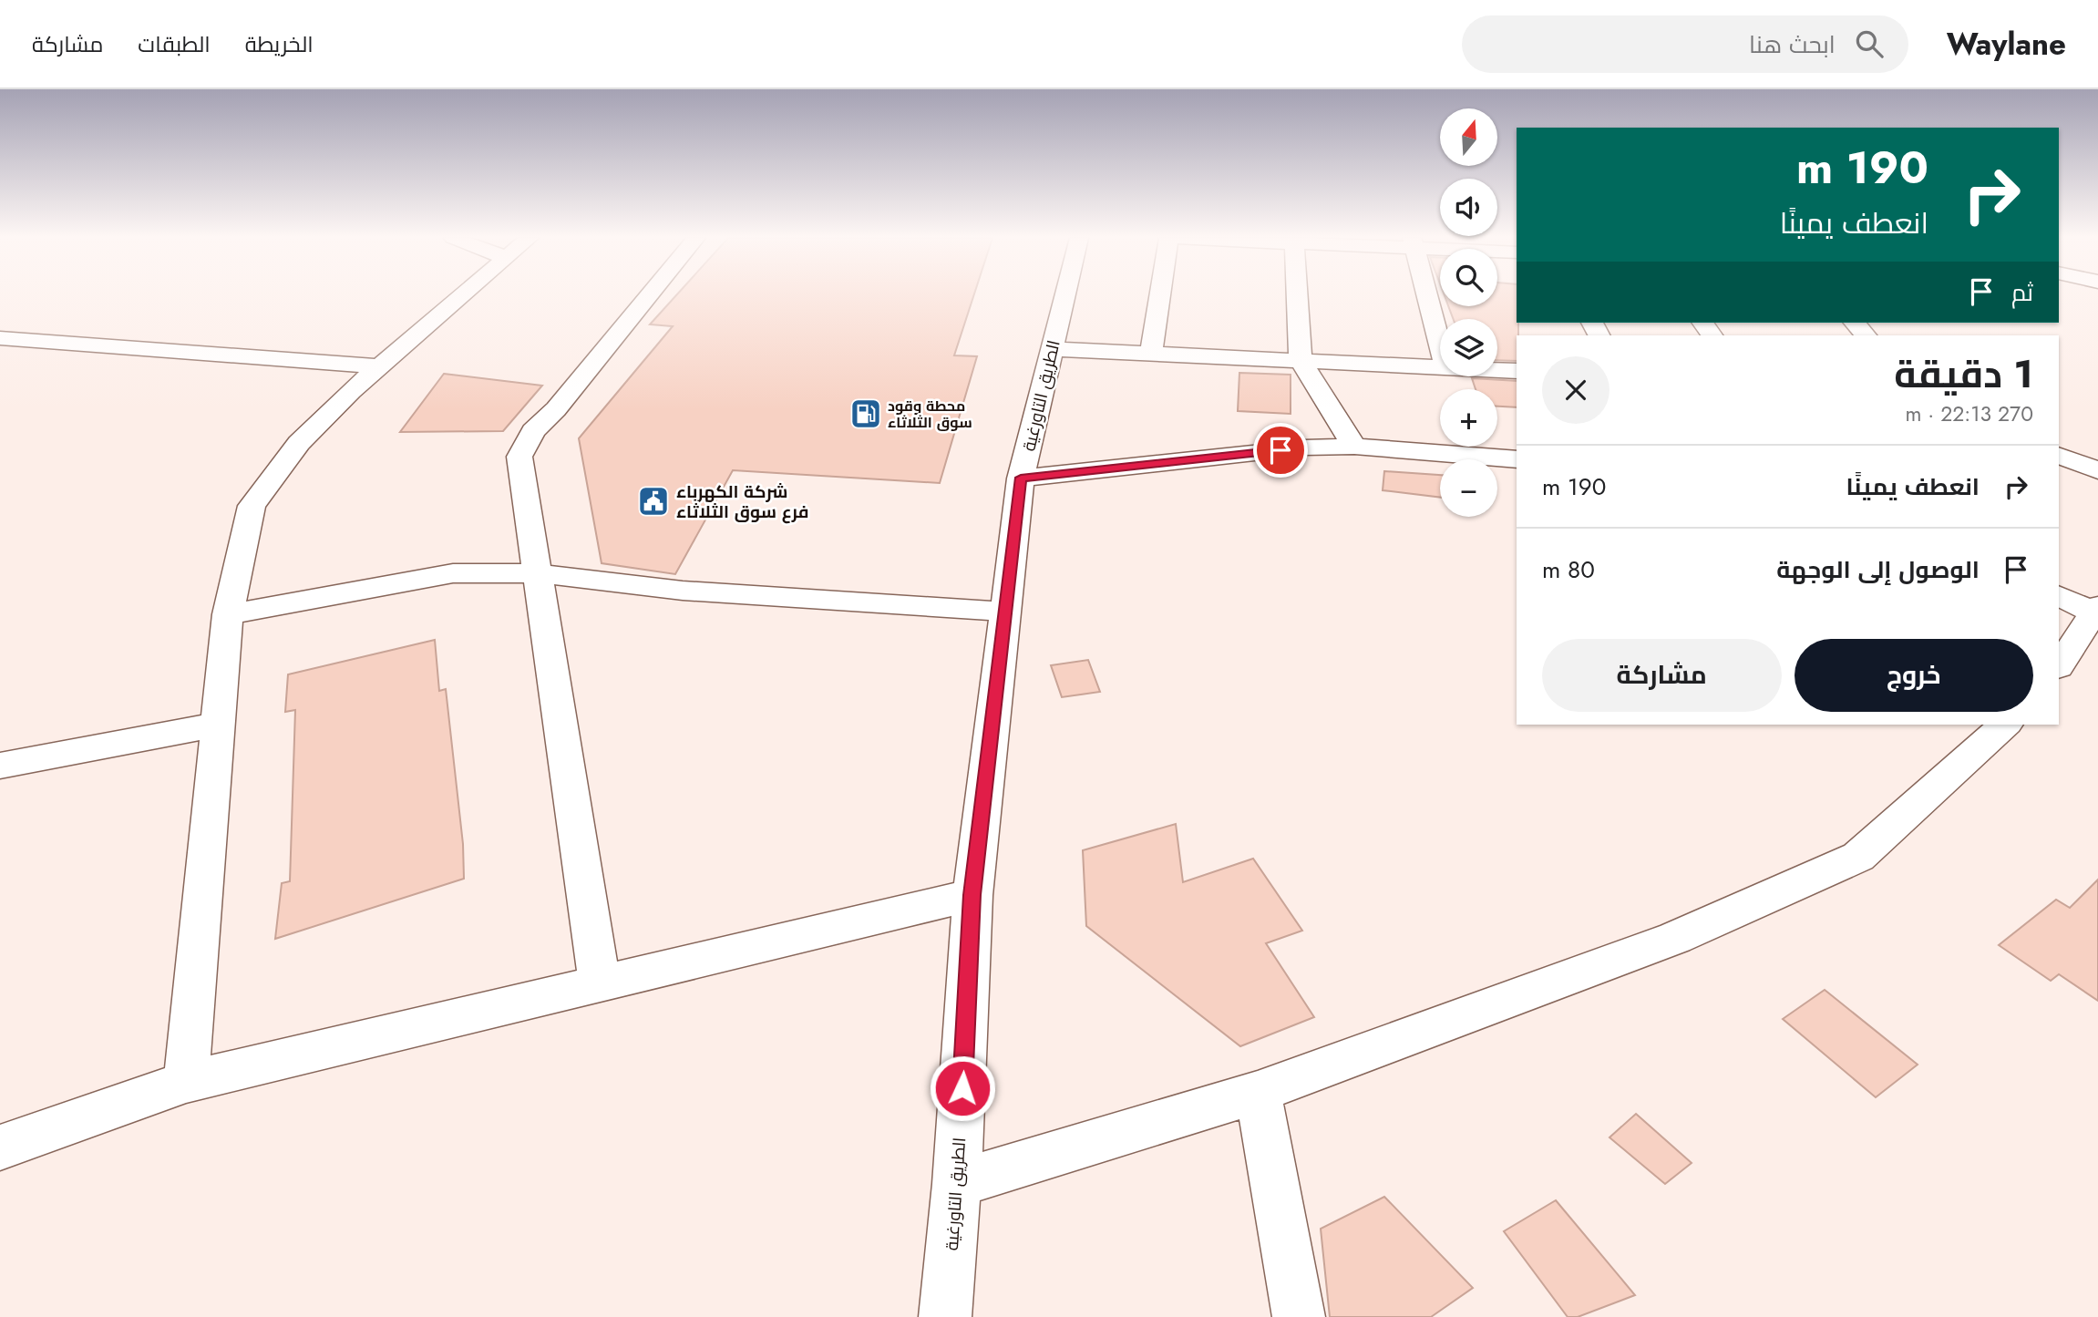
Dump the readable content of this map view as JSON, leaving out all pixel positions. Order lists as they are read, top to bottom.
{
  "streets": {
    "street": ["الطريق التاورغية"]
  },
  "places": {
    "fuel station": ["محطة وقود سوق الثلاثاء"],
    "public building": ["شركة الكهرباء فرع سوق الثلاثاء"]
  },
  "north": "top",
  "page": {
    "header": "Waylane",
    "search": "ابحث هنا",
    "nav": ["الخريطة", "الطبقات", "مشاركة"],
    "map_buttons": ["+", "−"],
    "turn": ["190 m", "انعطف يمينًا"],
    "then": "ثم",
    "heading": ["1 دقيقة", "270 m · 22:13"],
    "list": [
      {
        "name": "انعطف يمينًا",
        "value": "190 m"
      },
      {
        "name": "الوصول إلى الوجهة",
        "value": "80 m"
      }
    ],
    "buttons": ["خروج", "مشاركة"]
  }
}
